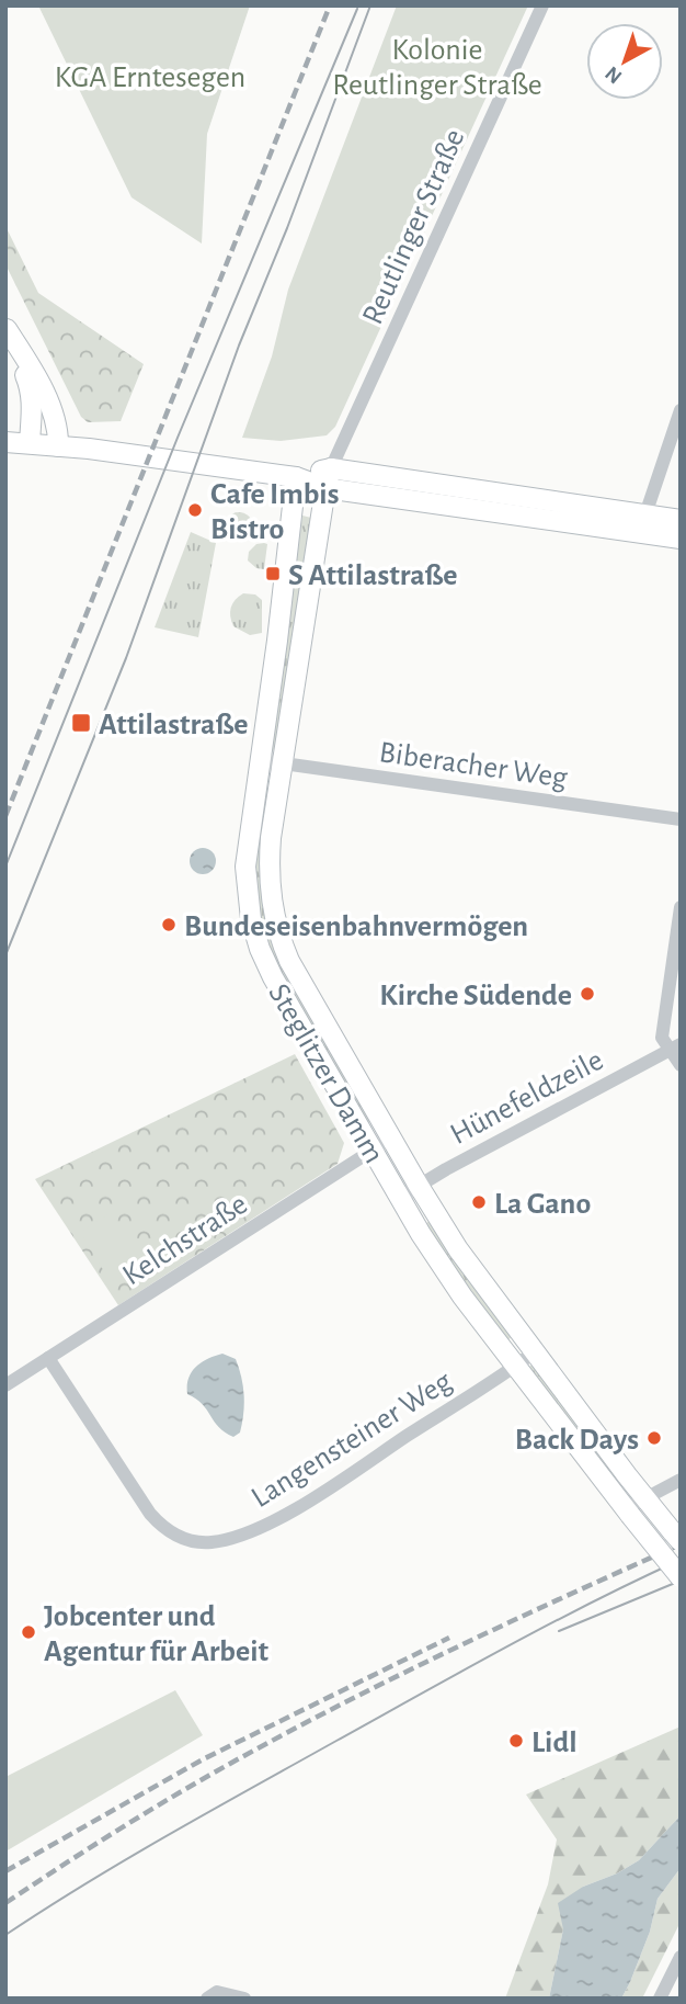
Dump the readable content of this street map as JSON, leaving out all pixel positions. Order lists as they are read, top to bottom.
{
  "streets": {
    "main road": ["Steglitzer Damm"],
    "street": [
      "Reutlinger Straße",
      "Biberacher Weg",
      "Hünefeldzeile",
      "Kelchstraße",
      "Langensteiner Weg"
    ]
  },
  "crossings": [
    ["Reutlinger Straße", "Steglitzer Damm"],
    ["Biberacher Weg", "Steglitzer Damm"],
    ["Steglitzer Damm", "Hünefeldzeile"],
    ["Steglitzer Damm", "Kelchstraße"],
    ["Steglitzer Damm", "Langensteiner Weg"],
    ["Kelchstraße", "Langensteiner Weg"]
  ],
  "parks": ["Kolonie Reutlinger Straße", "KGA Erntesegen"],
  "places": {
    "other": [
      "Cafe Imbis Bistro",
      "Bundeseisenbahnvermögen",
      "Kirche Südende",
      "La Gano",
      "Back Days",
      "Jobcenter und Agentur für Arbeit",
      "Lidl"
    ],
    "transit": ["S Attilastraße", "Attilastraße"]
  },
  "north": "bottom left"
}
